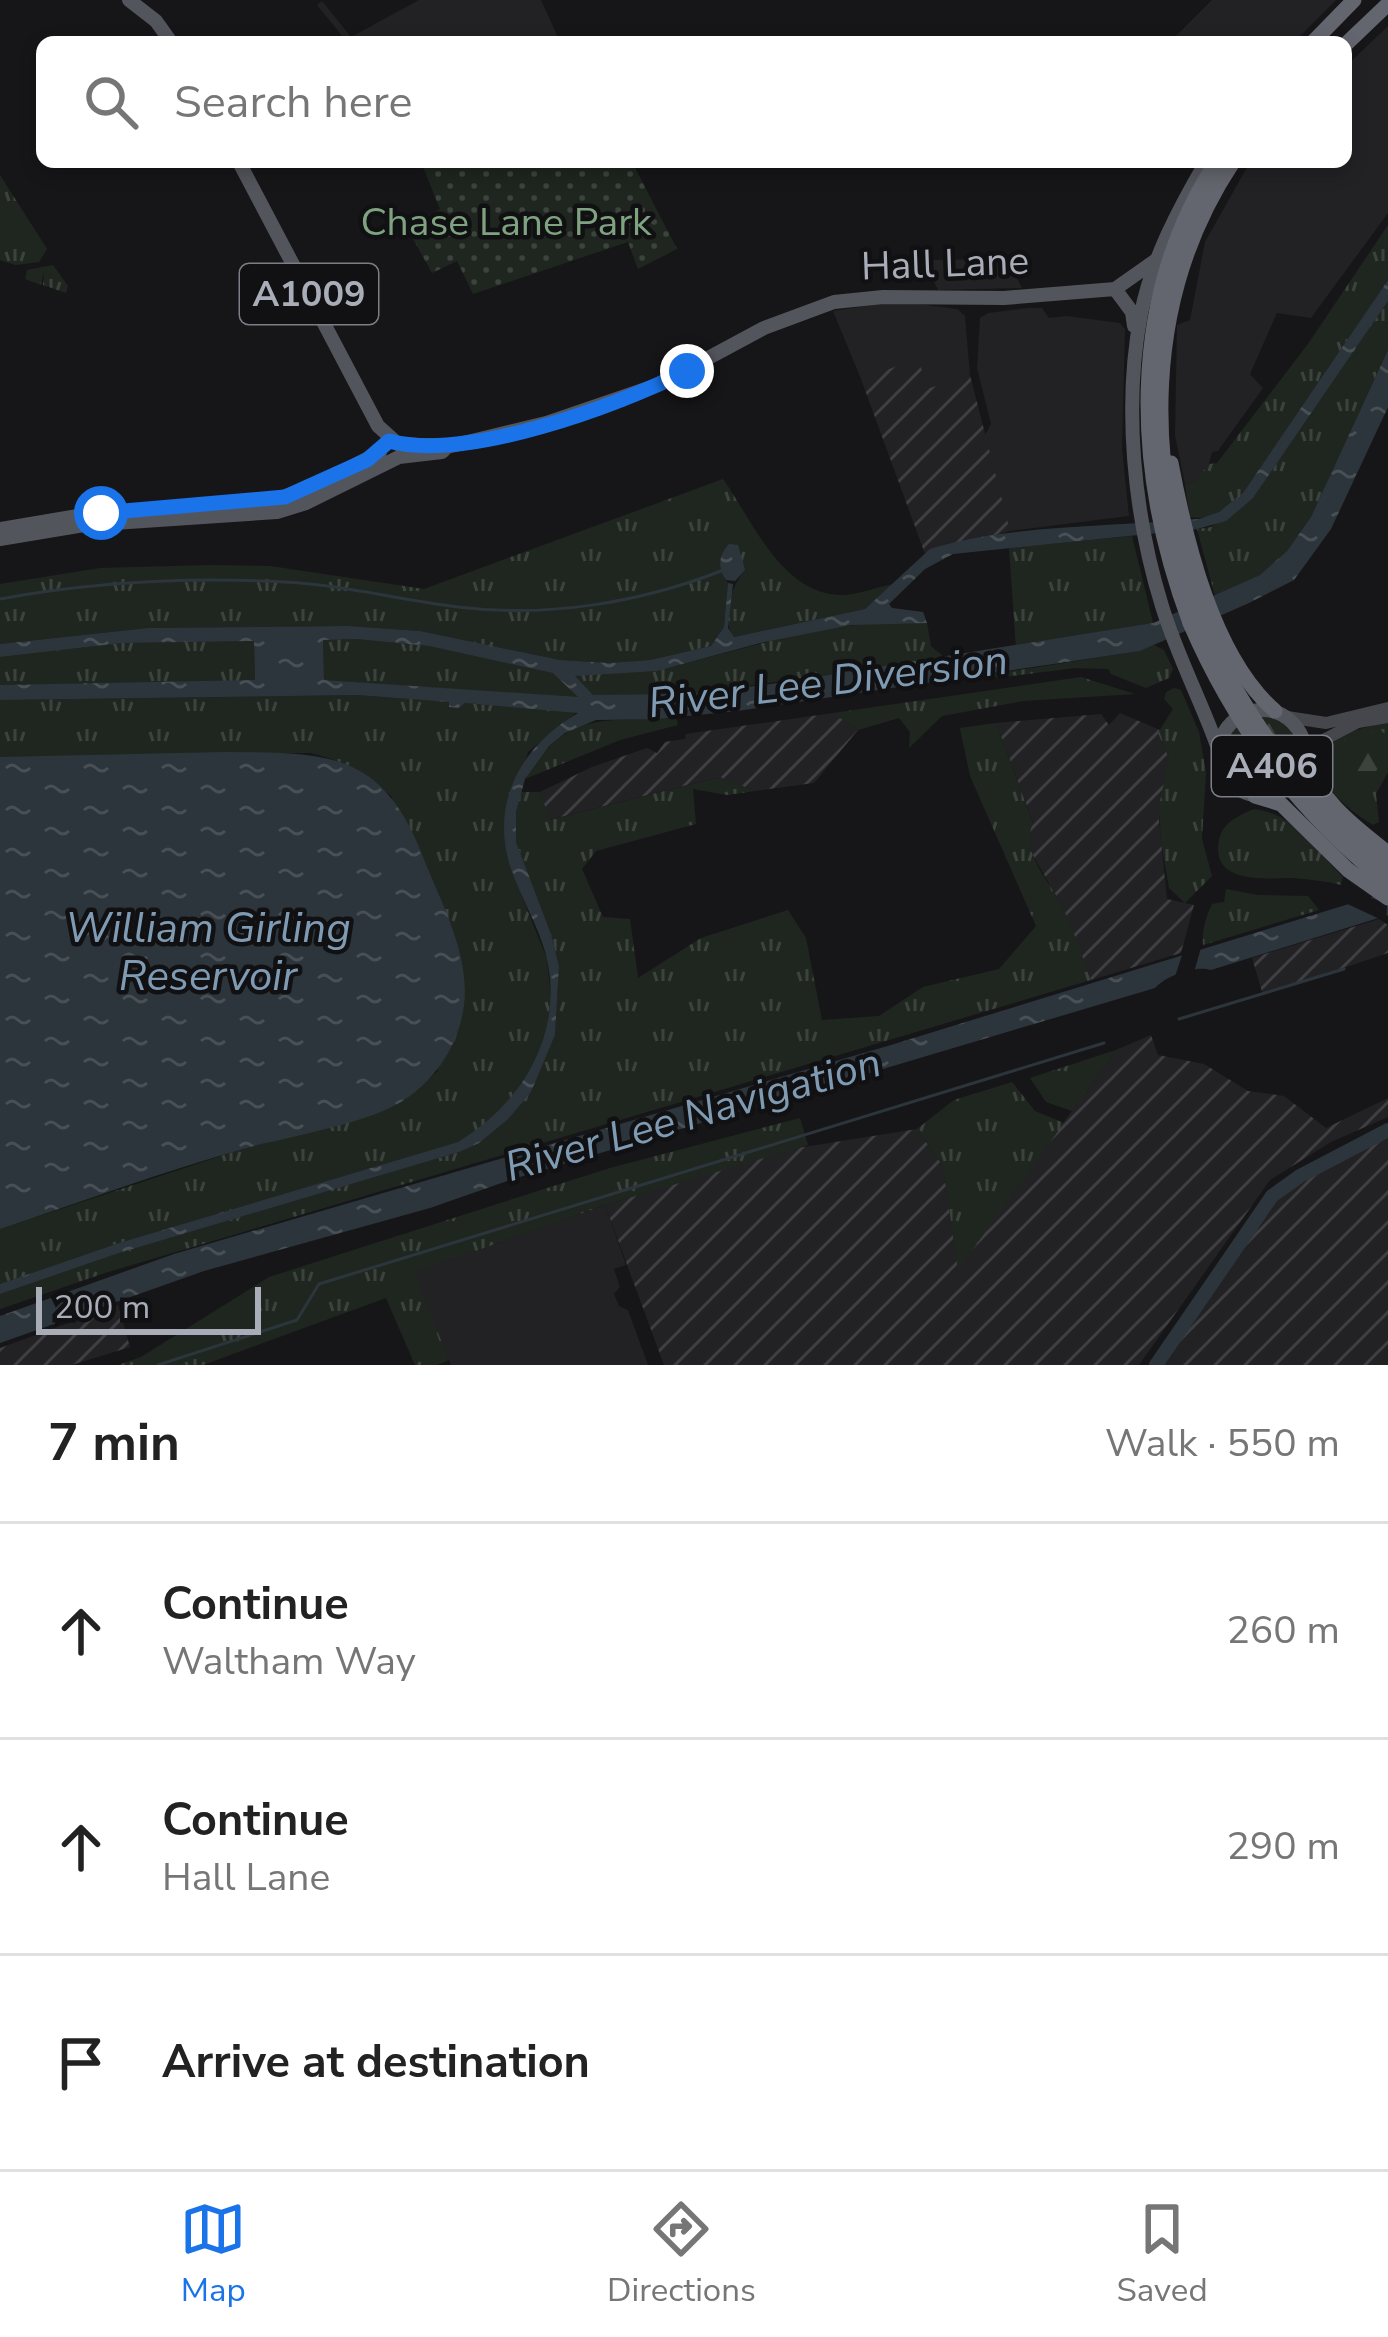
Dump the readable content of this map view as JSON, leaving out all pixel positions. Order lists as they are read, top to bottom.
{
  "streets": {
    "highway": ["A406"],
    "main road": ["Hall Lane", "A1009"]
  },
  "crossings": [
    ["Hall Lane", "A1009"]
  ],
  "water": ["River Lee Diversion", "William Girling Reservoir", "River Lee Navigation"],
  "parks": ["Chase Lane Park"],
  "scale_bar": "200 m",
  "page": {
    "search": "Search here",
    "scale": "200 m",
    "heading": ["7 min", "Walk · 550 m"],
    "list": [
      ["Continue", "Waltham Way", "260 m"],
      ["Continue", "Hall Lane", "290 m"],
      "Arrive at destination"
    ],
    "nav": ["Map", "Directions", "Saved"]
  }
}
